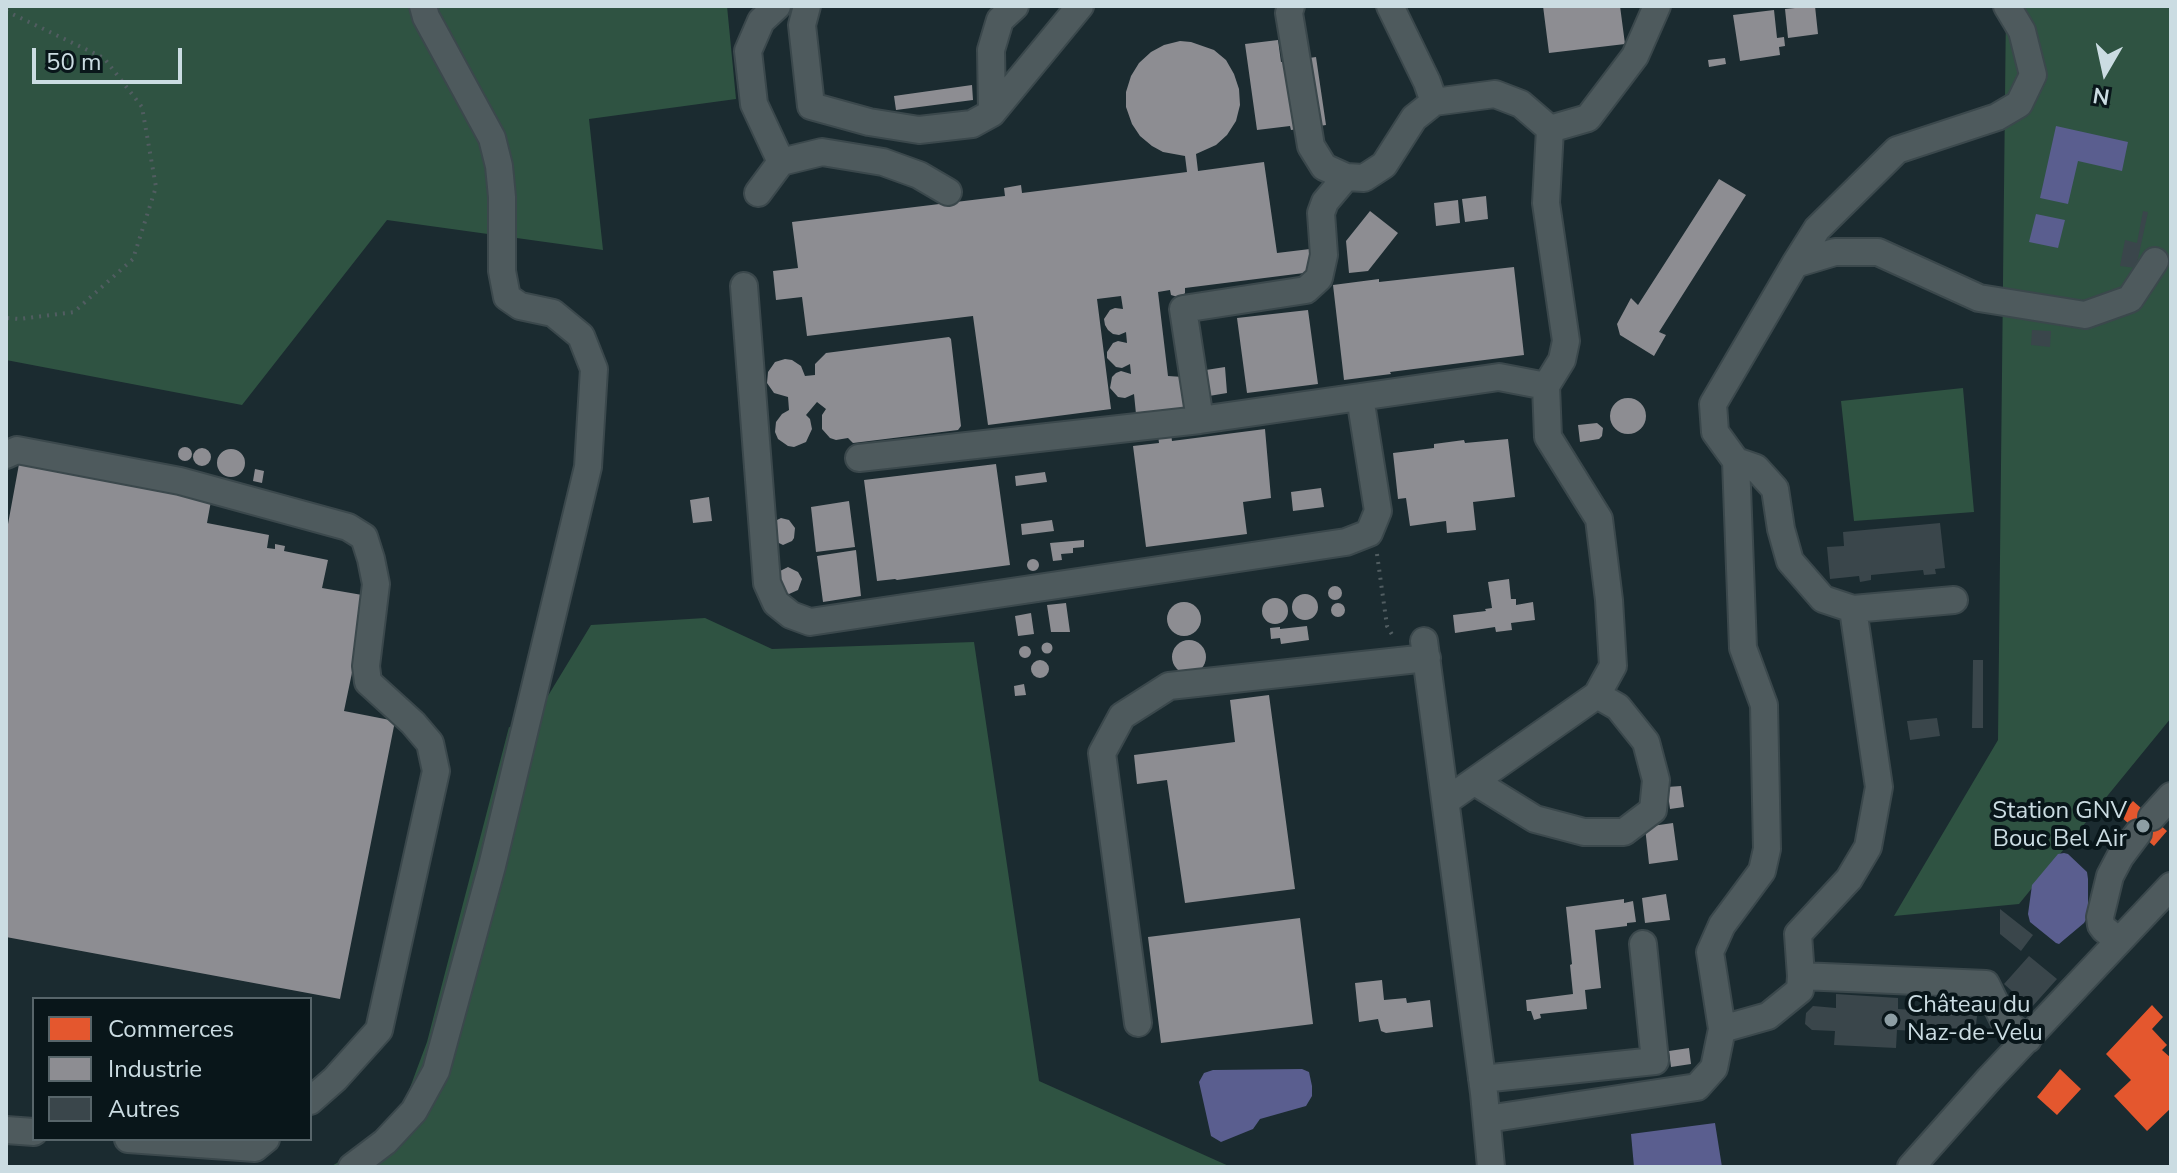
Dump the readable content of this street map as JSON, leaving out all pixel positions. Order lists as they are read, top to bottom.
{
  "places": ["Station GNV Bouc Bel Air", "Château du Naz-de-Velu"],
  "legend": ["Commerces", "Industrie", "Autres"],
  "scale_bar": "50 m",
  "north": "bottom"
}
